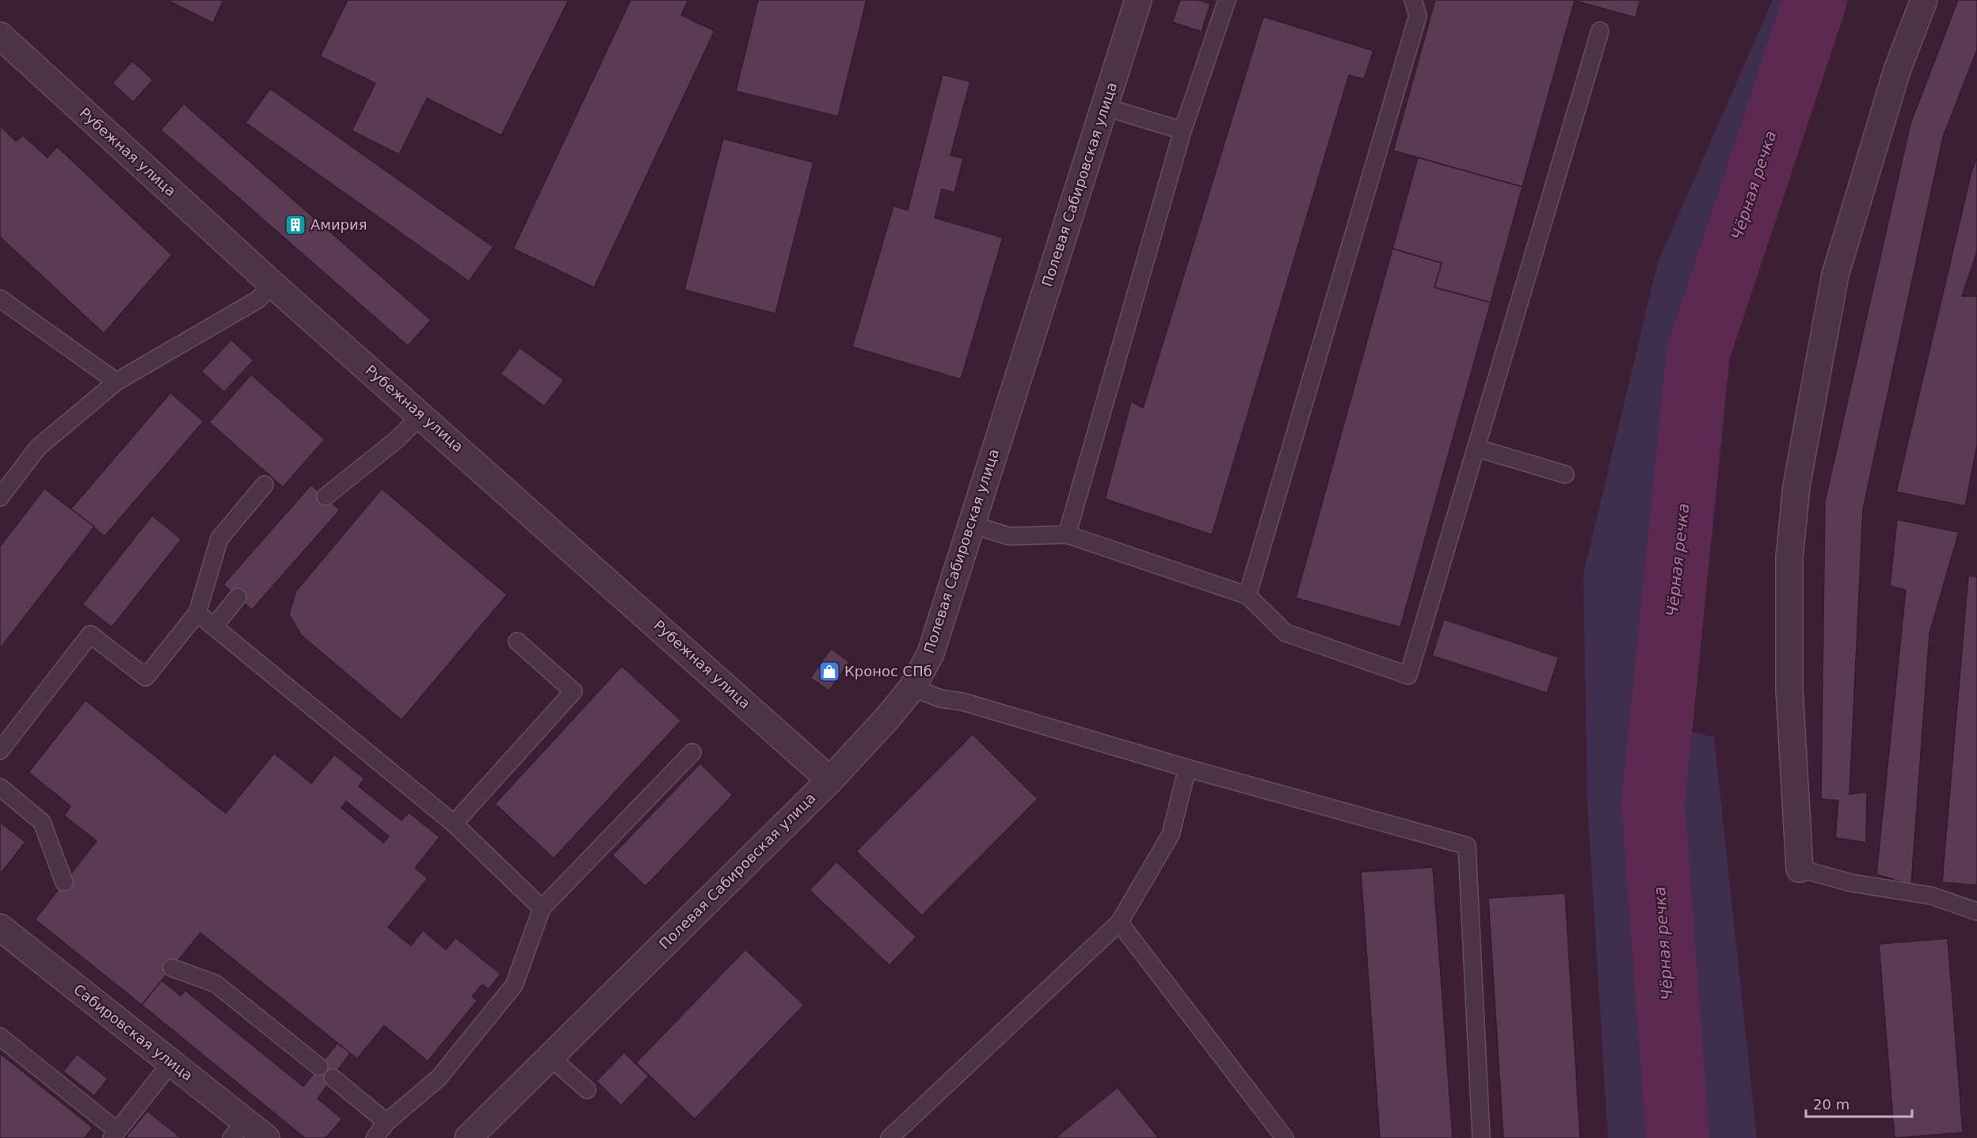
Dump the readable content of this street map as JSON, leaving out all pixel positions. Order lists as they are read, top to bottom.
{
  "streets": {
    "street": ["Рубежная улица", "Полевая Сабировская улица", "Сабировская улица"]
  },
  "crossings": [
    ["Рубежная улица", "Полевая Сабировская улица"]
  ],
  "water": ["Чёрная речка"],
  "places": {
    "building": ["Амирия"],
    "shop": ["Кронос СПб"]
  },
  "scale_bar": "20 m"
}
